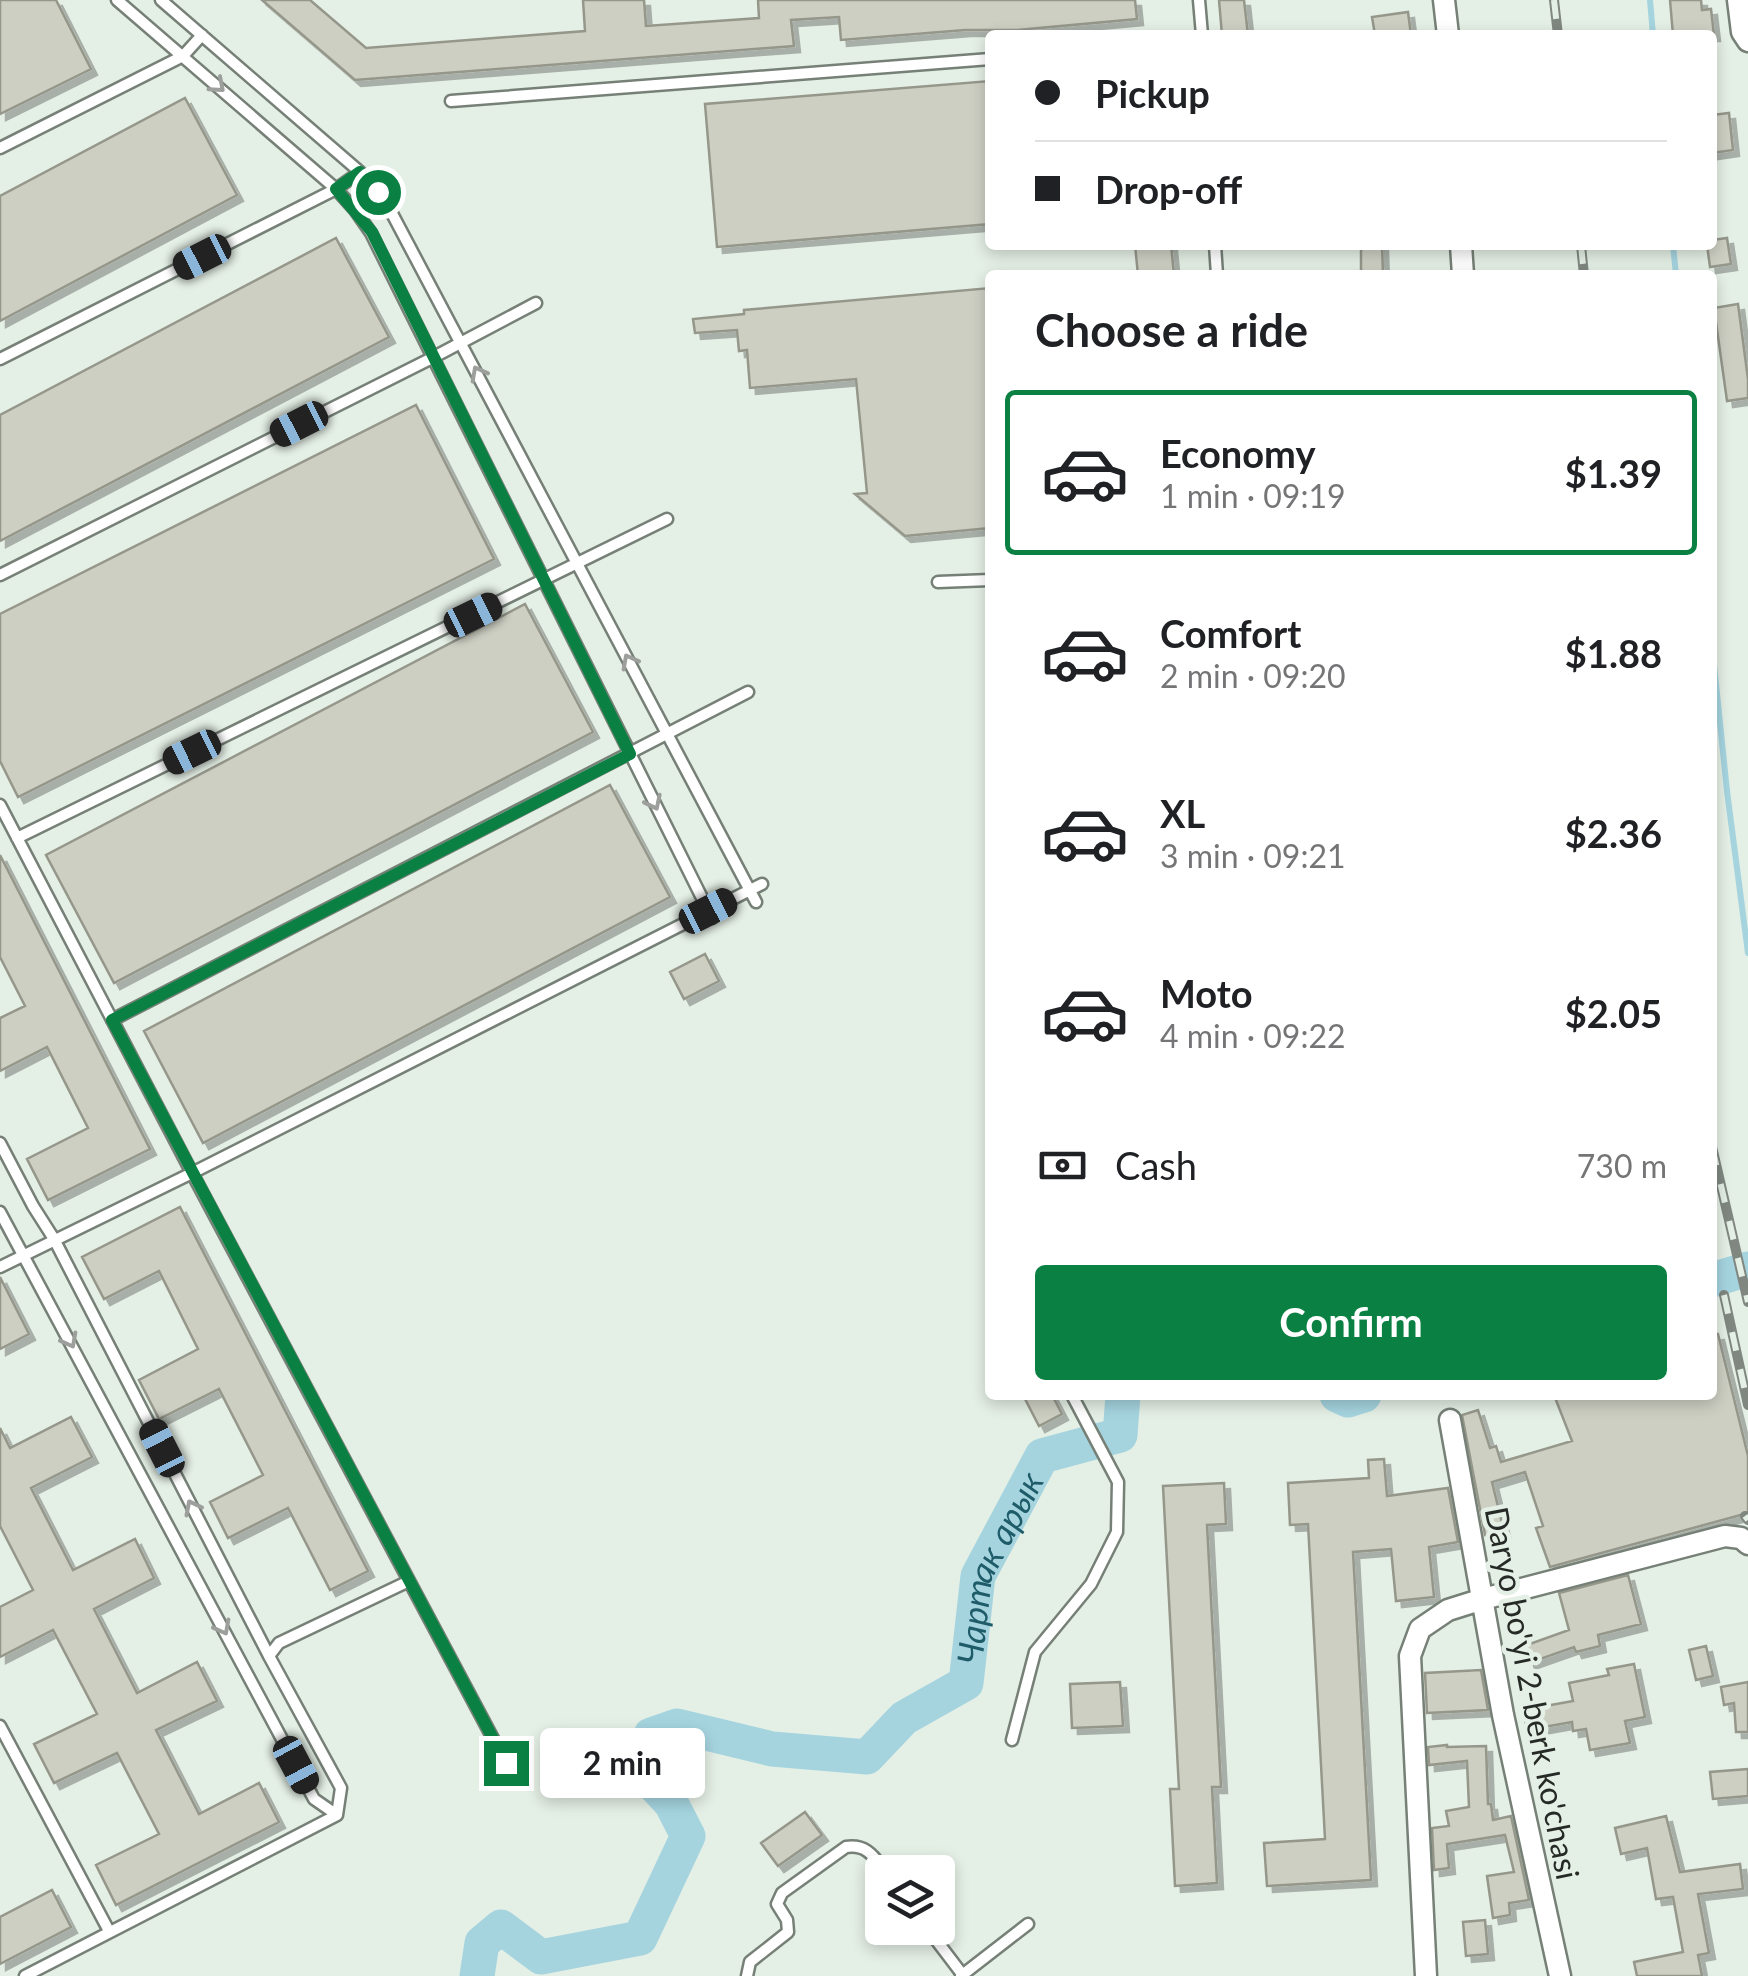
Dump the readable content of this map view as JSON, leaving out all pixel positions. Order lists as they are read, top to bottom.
{
  "streets": {
    "street": ["Daryo bo'yi 2-berk ko'chasi"]
  },
  "water": ["Чартак арык"],
  "page": {
    "banner": ["Pickup", "Drop-off"],
    "heading": "Choose a ride",
    "list": [
      {
        "name": "Economy",
        "note": "1 min · 09:19",
        "value": "$1.39"
      },
      {
        "name": "Comfort",
        "note": "2 min · 09:20",
        "value": "$1.88"
      },
      {
        "name": "XL",
        "note": "3 min · 09:21",
        "value": "$2.36"
      },
      {
        "name": "Moto",
        "note": "4 min · 09:22",
        "value": "$2.05"
      }
    ],
    "pay": ["Cash", "730 m"],
    "buttons": "Confirm",
    "bubble": "2 min"
  }
}
